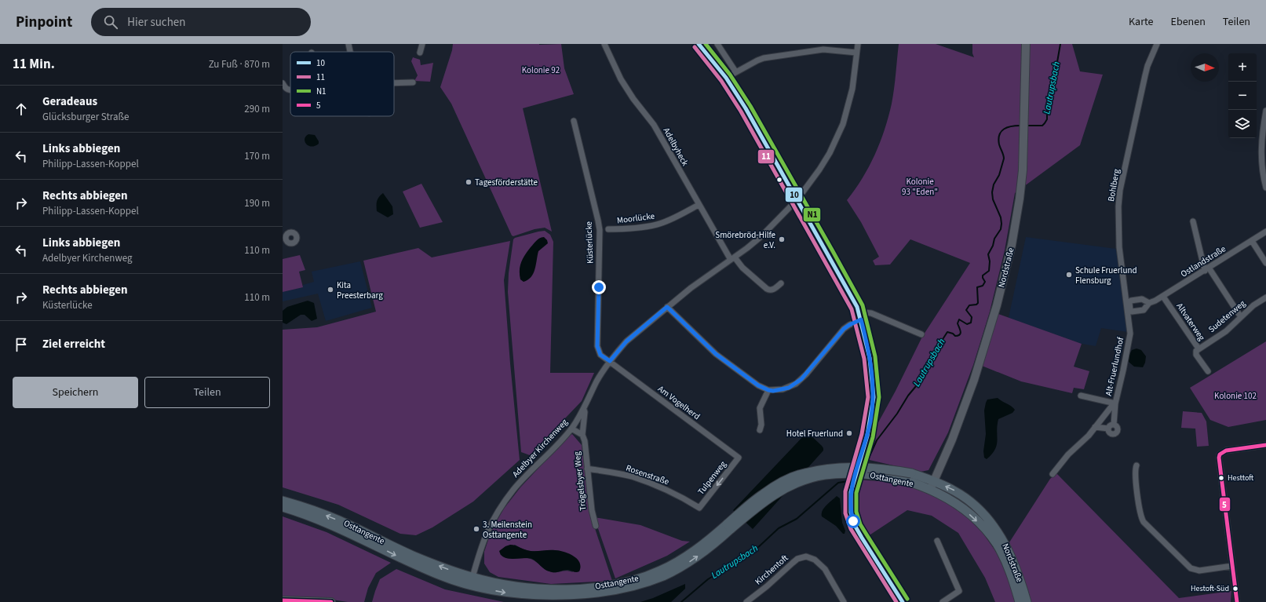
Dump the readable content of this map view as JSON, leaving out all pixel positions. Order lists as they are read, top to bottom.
{
  "streets": {
    "main road": ["Nordstraße", "Osttangente"],
    "street": [
      "Adelbyheck",
      "Bohlberg",
      "Moorlücke",
      "Küsterlücke",
      "Ostlandstraße",
      "Sudetenweg",
      "Altvaterweg",
      "Alt-Fruerlundhof",
      "Am Vogelherd",
      "Adelbyer Kirchenweg",
      "Rosenstraße",
      "Tulpenweg",
      "Trögelsbyer Weg",
      "Kirchentoft"
    ]
  },
  "crossings": [
    ["Adelbyheck", "Moorlücke"],
    ["Adelbyheck", "Adelbyer Kirchenweg"],
    ["Bohlberg", "Ostlandstraße"],
    ["Bohlberg", "Alt-Fruerlundhof"],
    ["Küsterlücke", "Am Vogelherd"],
    ["Küsterlücke", "Adelbyer Kirchenweg"],
    ["Ostlandstraße", "Altvaterweg"],
    ["Nordstraße", "Osttangente"],
    ["Sudetenweg", "Altvaterweg"],
    ["Am Vogelherd", "Adelbyer Kirchenweg"],
    ["Am Vogelherd", "Tulpenweg"],
    ["Adelbyer Kirchenweg", "Osttangente"],
    ["Adelbyer Kirchenweg", "Trögelsbyer Weg"],
    ["Rosenstraße", "Tulpenweg"],
    ["Rosenstraße", "Trögelsbyer Weg"]
  ],
  "one_way": ["Tulpenweg"],
  "water": ["Lautrupsbach"],
  "parks": ["Kolonie 92", "Kolonie 93 \"Eden\"", "Kolonie 102"],
  "places": [
    "Tagesförderstätte",
    "Smörebröd-Hilfe e.V.",
    "Schule Fruerlund Flensburg",
    "Kita Preesterbarg",
    "Hotel Fruerlund",
    "Hesttoft",
    "3. Meilenstein Osttangente",
    "Hestoft-Süd"
  ],
  "lines": [
    "transit line 10",
    "transit line N1",
    "transit line 11",
    "transit line 5"
  ],
  "legend": [
    "10",
    "11",
    "N1",
    "5"
  ],
  "north": "right",
  "page": {
    "header": "Pinpoint",
    "search": "Hier suchen",
    "nav": ["Karte", "Ebenen", "Teilen"],
    "heading": ["11 Min.", "Zu Fuß · 870 m"],
    "map_buttons": ["+", "−"],
    "list": [
      ["Geradeaus", "Glücksburger Straße", "290 m"],
      ["Links abbiegen", "Philipp-Lassen-Koppel", "170 m"],
      ["Rechts abbiegen", "Philipp-Lassen-Koppel", "190 m"],
      ["Links abbiegen", "Adelbyer Kirchenweg", "110 m"],
      ["Rechts abbiegen", "Küsterlücke", "110 m"],
      "Ziel erreicht"
    ],
    "buttons": ["Speichern", "Teilen"]
  }
}
